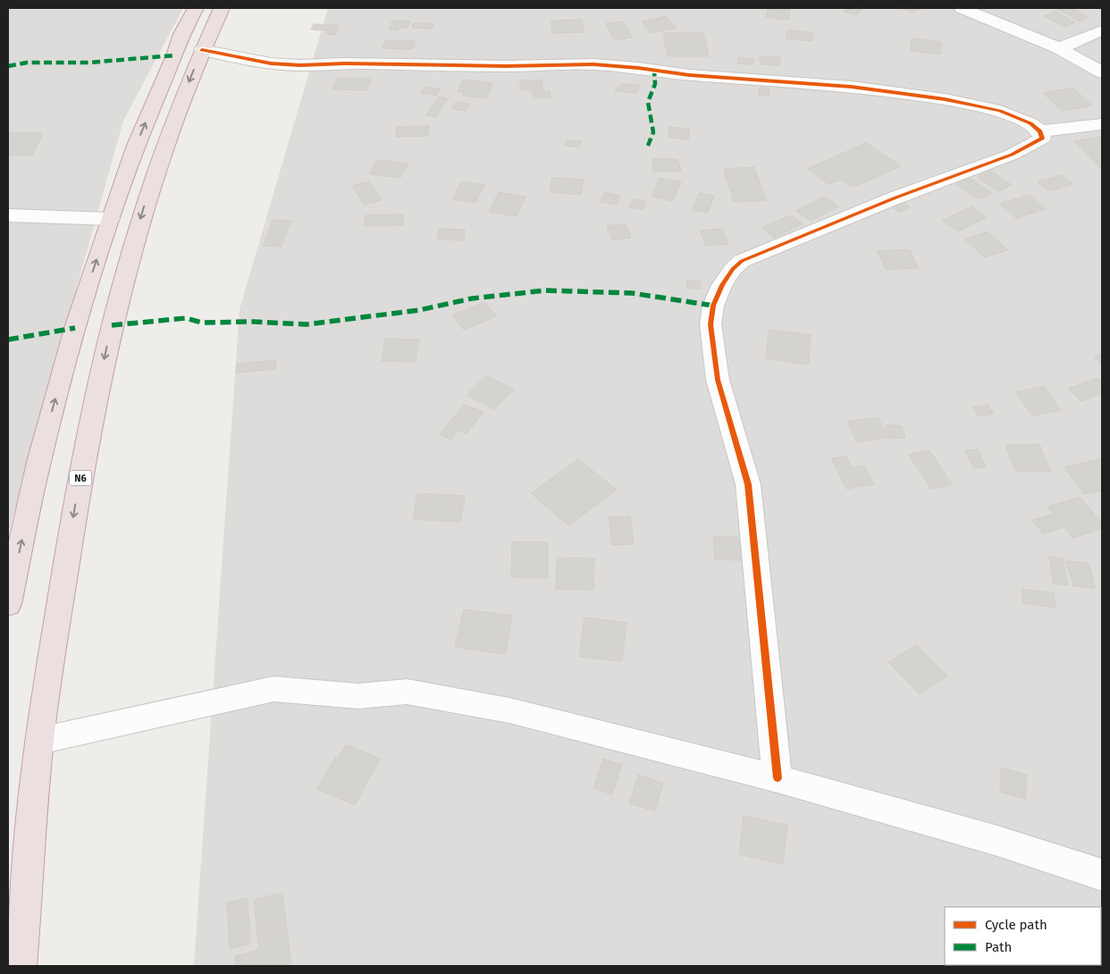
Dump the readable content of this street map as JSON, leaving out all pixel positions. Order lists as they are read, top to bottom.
{
  "streets": {
    "highway": ["N6"]
  },
  "legend": ["Cycle path", "Path"]
}
